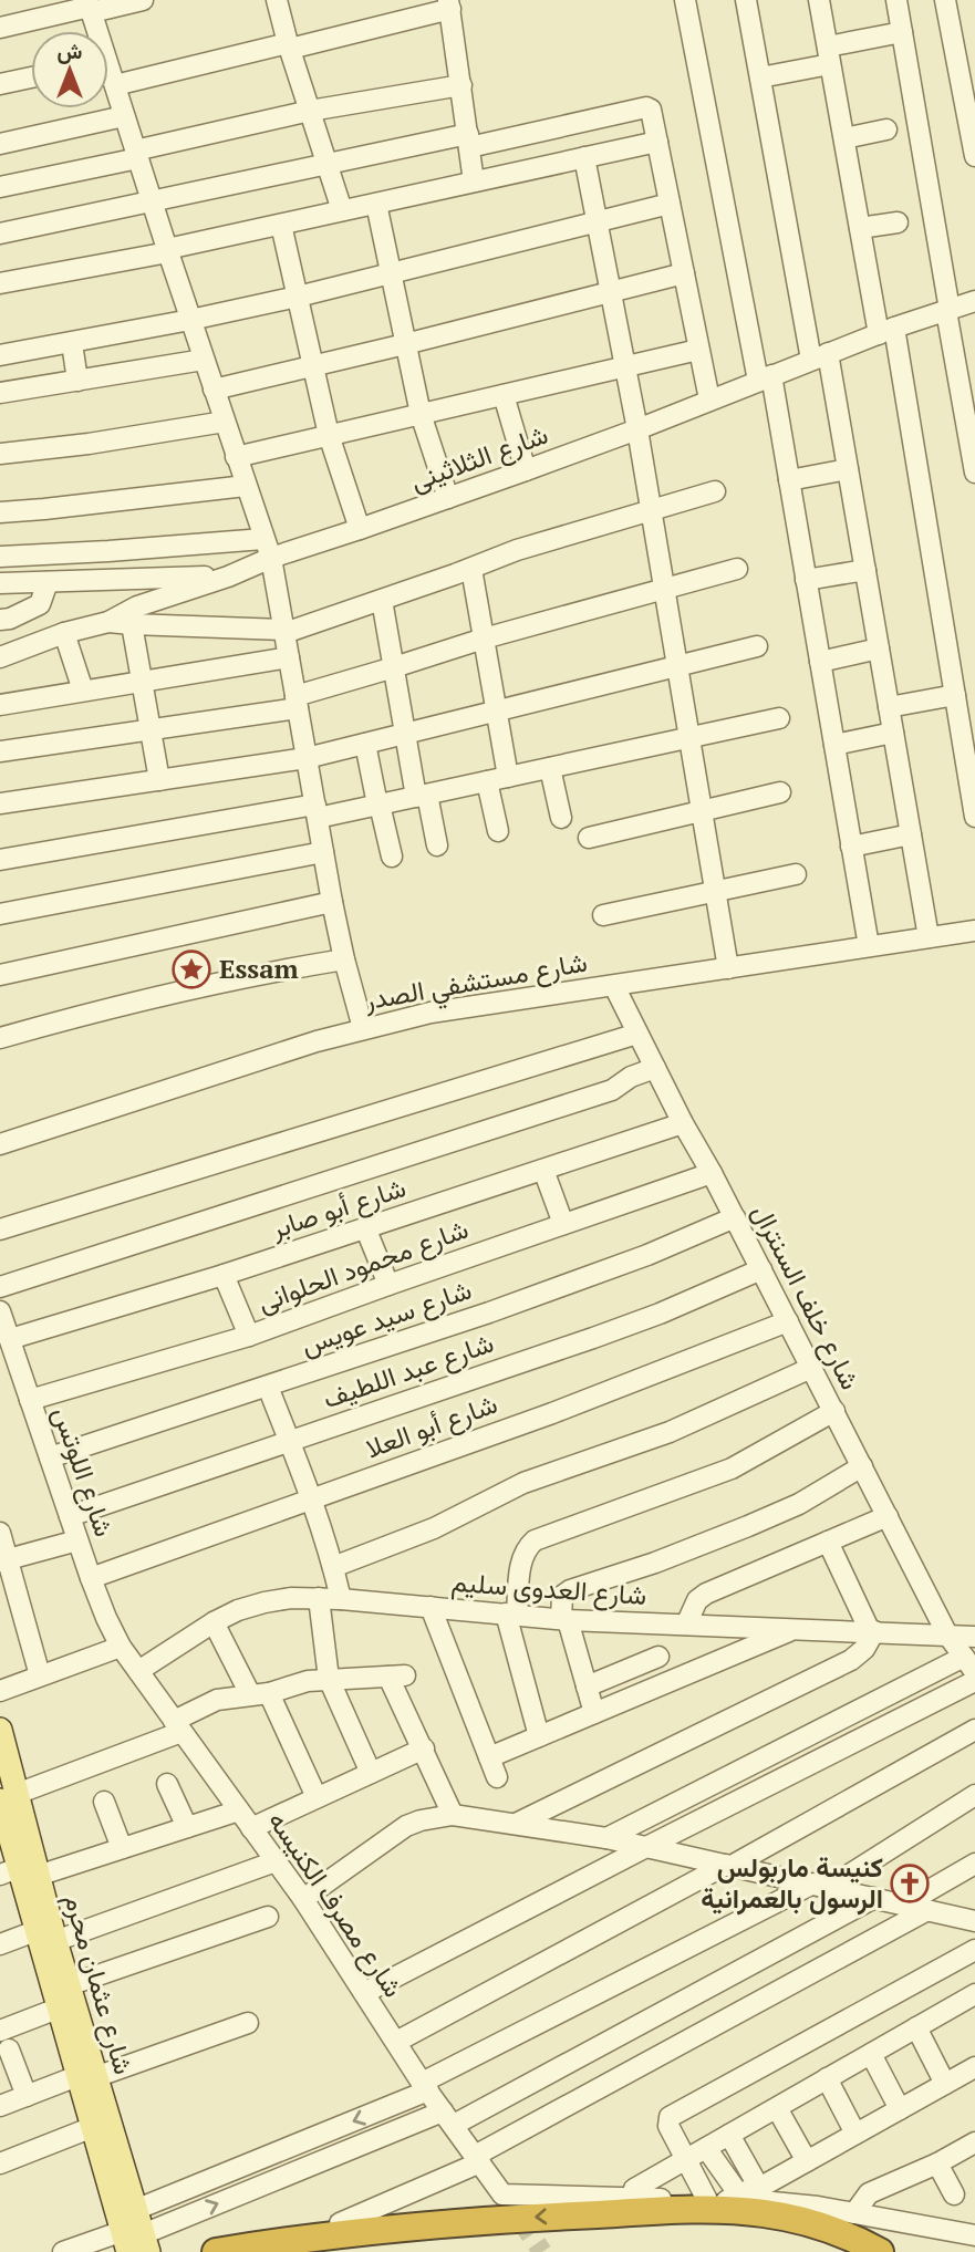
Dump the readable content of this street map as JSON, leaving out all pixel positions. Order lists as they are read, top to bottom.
{
  "streets": {
    "main road": ["شارع عثمان محرم"],
    "street": [
      "شارع الثلاثينى",
      "شارع مستشفي الصدر",
      "شارع أبو صابر",
      "شارع محمود الحلوانى",
      "شارع خلف السنترال",
      "شارع سيد عويس",
      "شارع عبد اللطيف",
      "شارع أبو العلا",
      "شارع اللوتس",
      "شارع العدوى سليم",
      "شارع مصرف الكنيسه"
    ]
  },
  "crossings": [
    ["شارع مستشفي الصدر", "شارع خلف السنترال"],
    ["شارع أبو صابر", "شارع خلف السنترال"],
    ["شارع أبو صابر", "شارع اللوتس"],
    ["شارع محمود الحلوانى", "شارع خلف السنترال"],
    ["شارع محمود الحلوانى", "شارع اللوتس"],
    ["شارع خلف السنترال", "شارع سيد عويس"],
    ["شارع خلف السنترال", "شارع عبد اللطيف"],
    ["شارع خلف السنترال", "شارع أبو العلا"],
    ["شارع خلف السنترال", "شارع العدوى سليم"],
    ["شارع سيد عويس", "شارع اللوتس"],
    ["شارع عبد اللطيف", "شارع اللوتس"],
    ["شارع أبو العلا", "شارع اللوتس"],
    ["شارع اللوتس", "شارع مصرف الكنيسه"],
    ["شارع العدوى سليم", "شارع مصرف الكنيسه"]
  ],
  "places": {
    "place": ["Essam"],
    "church": ["كنيسة ماربولس الرسول بالعمرانية"]
  },
  "north": "top"
}
